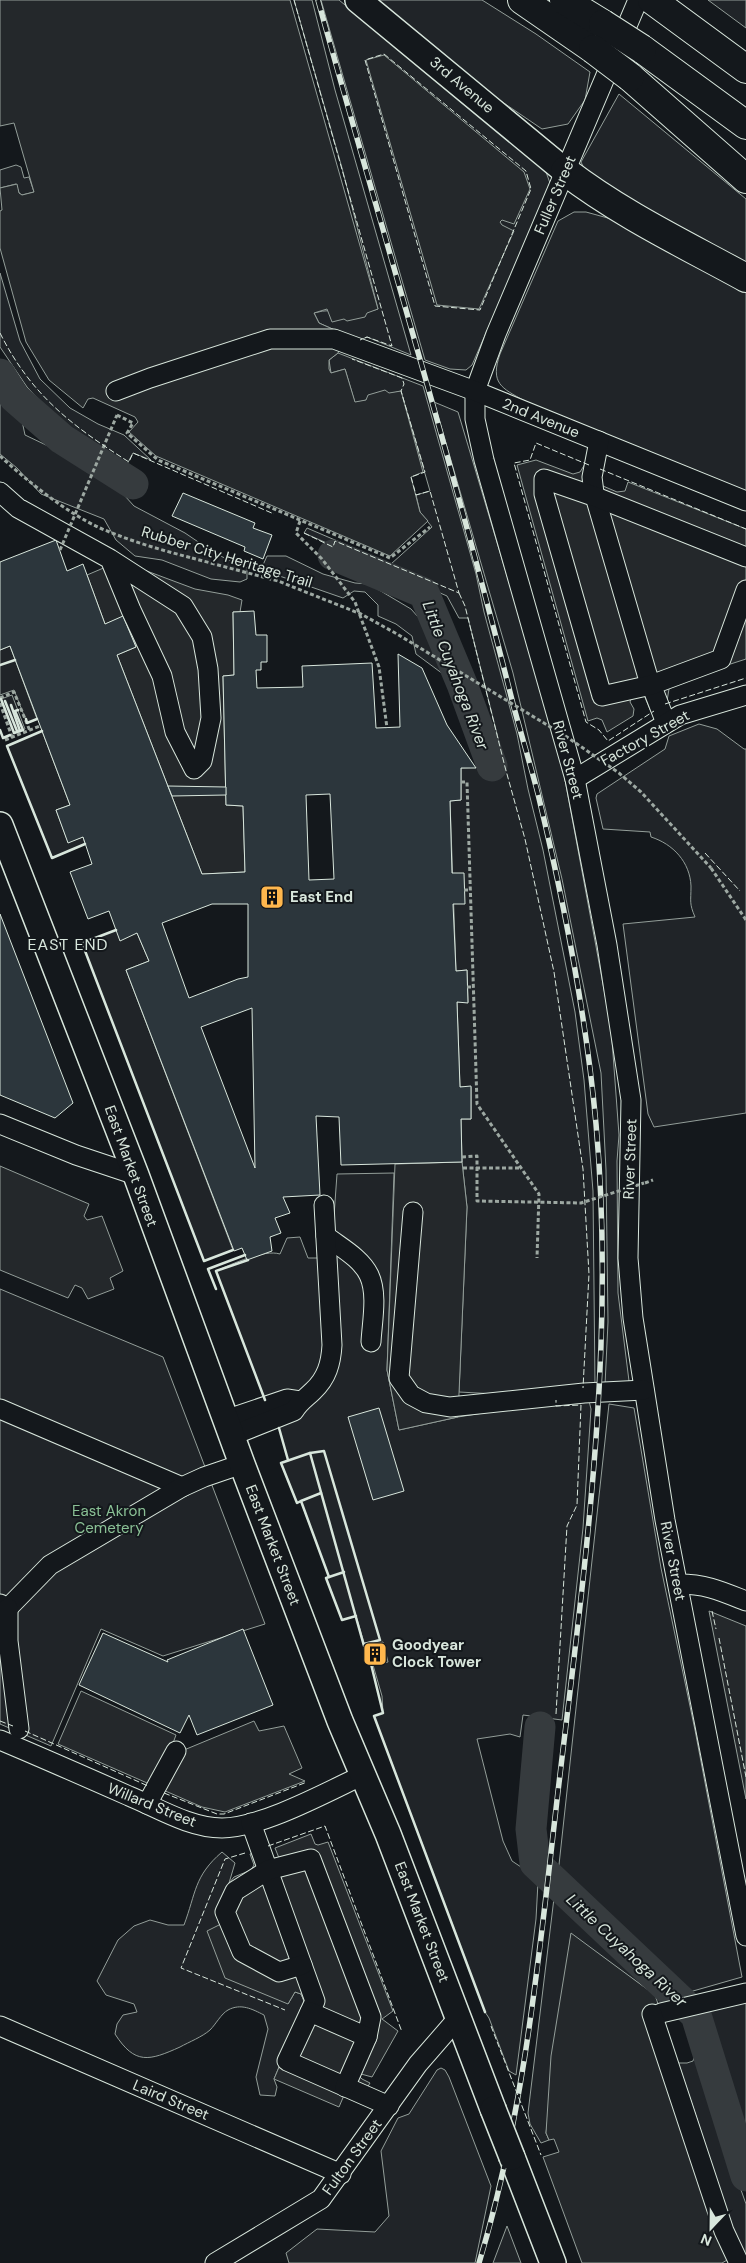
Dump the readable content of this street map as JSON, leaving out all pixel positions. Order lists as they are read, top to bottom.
{
  "streets": {
    "main road": ["3rd Avenue", "East Market Street"],
    "street": [
      "Fuller Street",
      "2nd Avenue",
      "Factory Street",
      "River Street",
      "Willard Street",
      "Laird Street",
      "Fulton Street"
    ],
    "path": ["Rubber City Heritage Trail"]
  },
  "crossings": [
    ["3rd Avenue", "Fuller Street"],
    ["Fuller Street", "2nd Avenue"],
    ["Fuller Street", "River Street"],
    ["2nd Avenue", "River Street"],
    ["Factory Street", "River Street"],
    ["East Market Street", "Willard Street"],
    ["East Market Street", "Fulton Street"],
    ["Laird Street", "Fulton Street"]
  ],
  "districts": ["EAST END"],
  "water": ["Little Cuyahoga River"],
  "parks": ["East Akron Cemetery"],
  "places": {
    "building": ["East End", "Goodyear Clock Tower"]
  },
  "north": "bottom"
}
